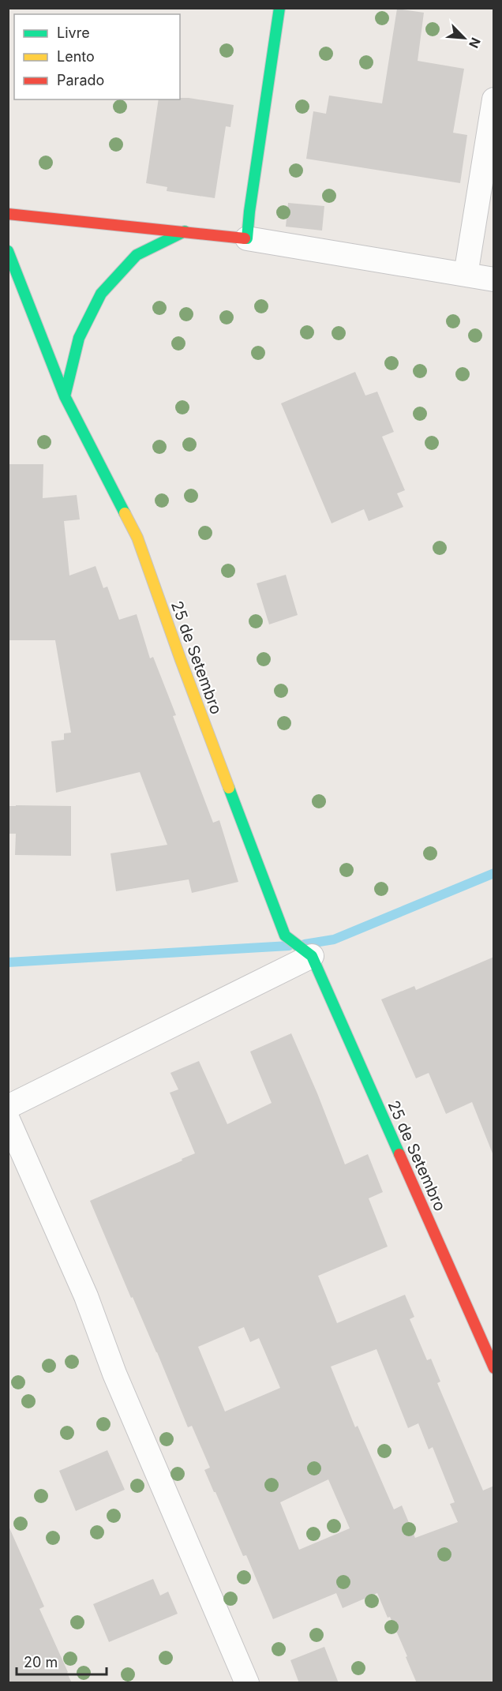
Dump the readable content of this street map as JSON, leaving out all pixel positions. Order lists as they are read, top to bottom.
{
  "streets": {
    "street": ["25 de Setembro"]
  },
  "legend": ["Livre", "Lento", "Parado"],
  "scale_bar": "20 m",
  "north": "bottom right"
}
